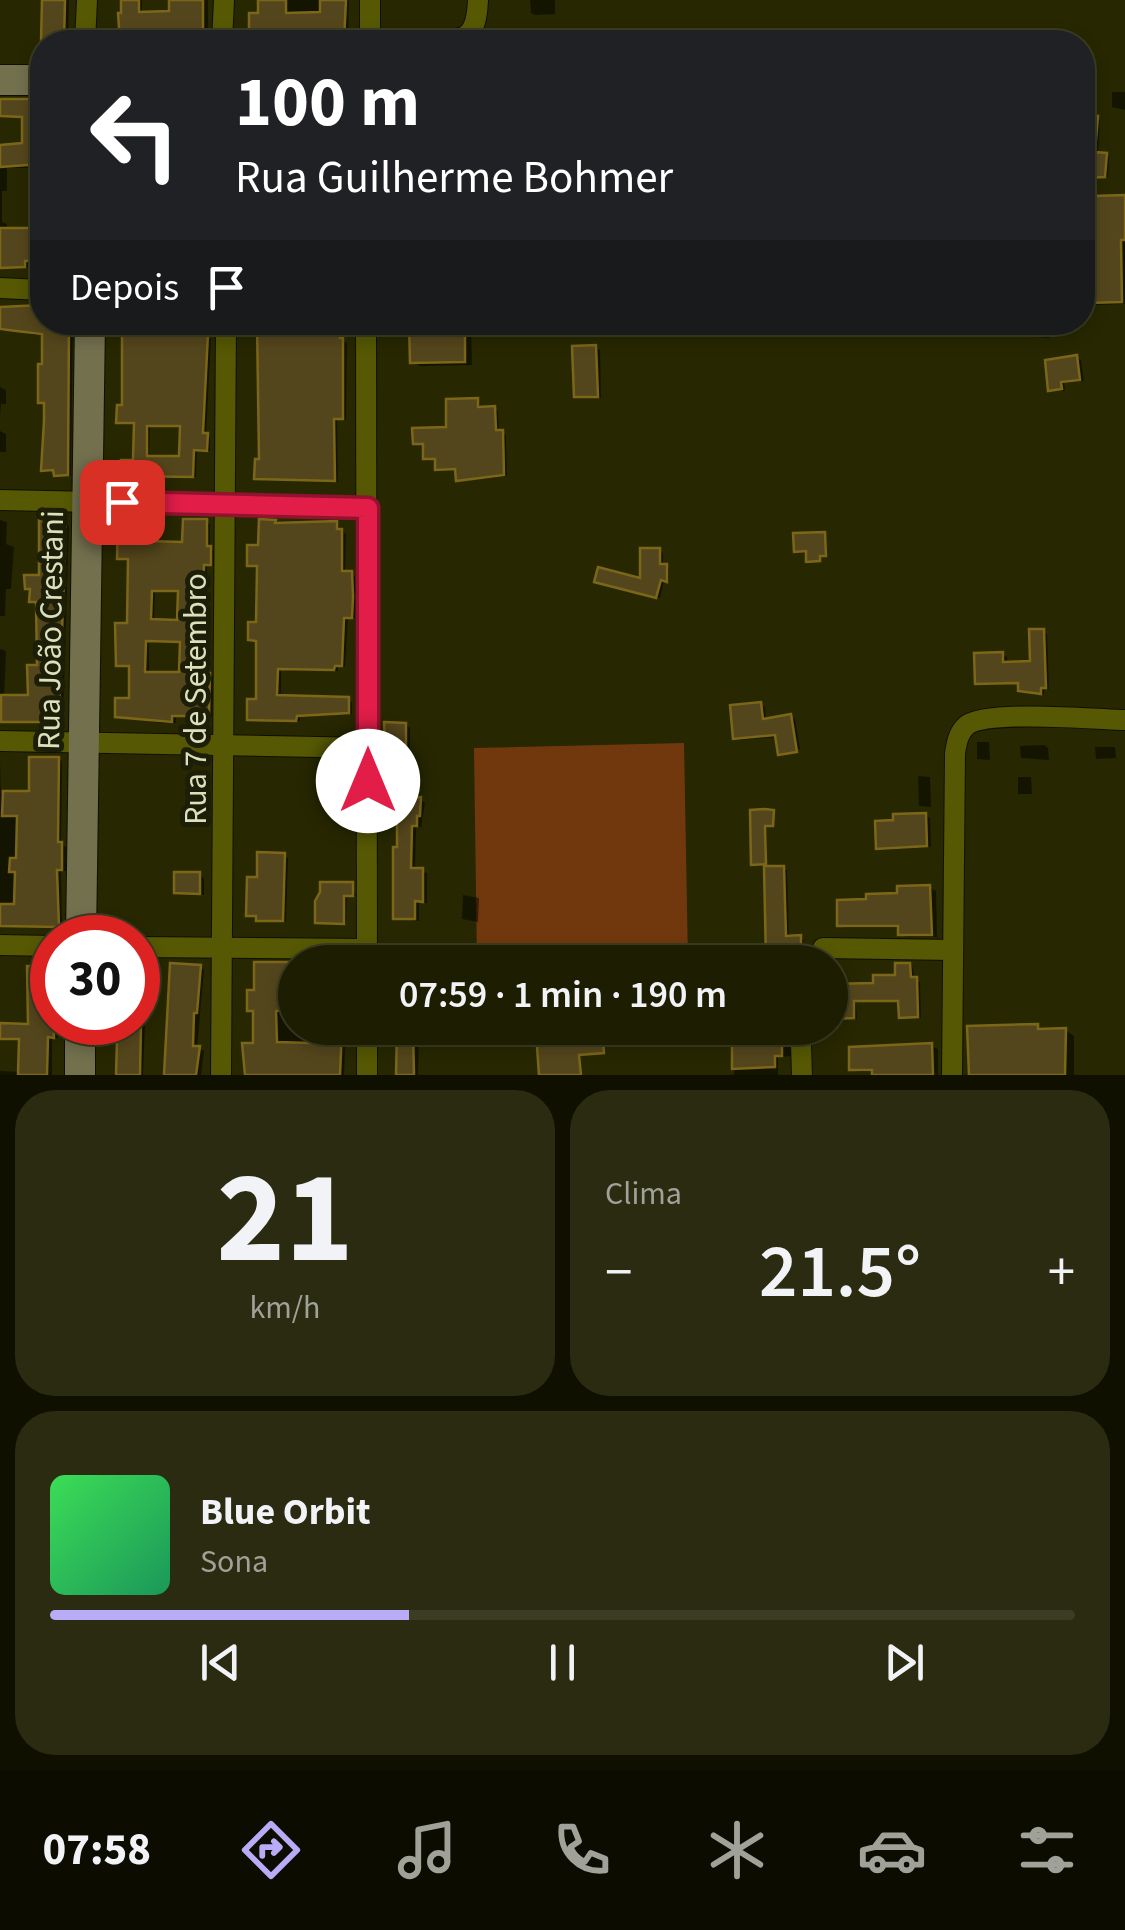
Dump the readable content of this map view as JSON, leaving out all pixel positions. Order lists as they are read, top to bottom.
{
  "streets": {
    "street": ["Rua João Crestani", "Rua 7 de Setembro"]
  },
  "page": {
    "turn": ["100 m", "Rua Guilherme Bohmer"],
    "then": "Depois",
    "limit": "30",
    "trip": "07:59 · 1 min · 190 m",
    "tile": [
      ["21", "km/h"],
      "Clima"
    ],
    "heat": ["−", "21.5°", "+"],
    "song": ["Blue Orbit", "Sona"],
    "tabs": "07:58"
  }
}
